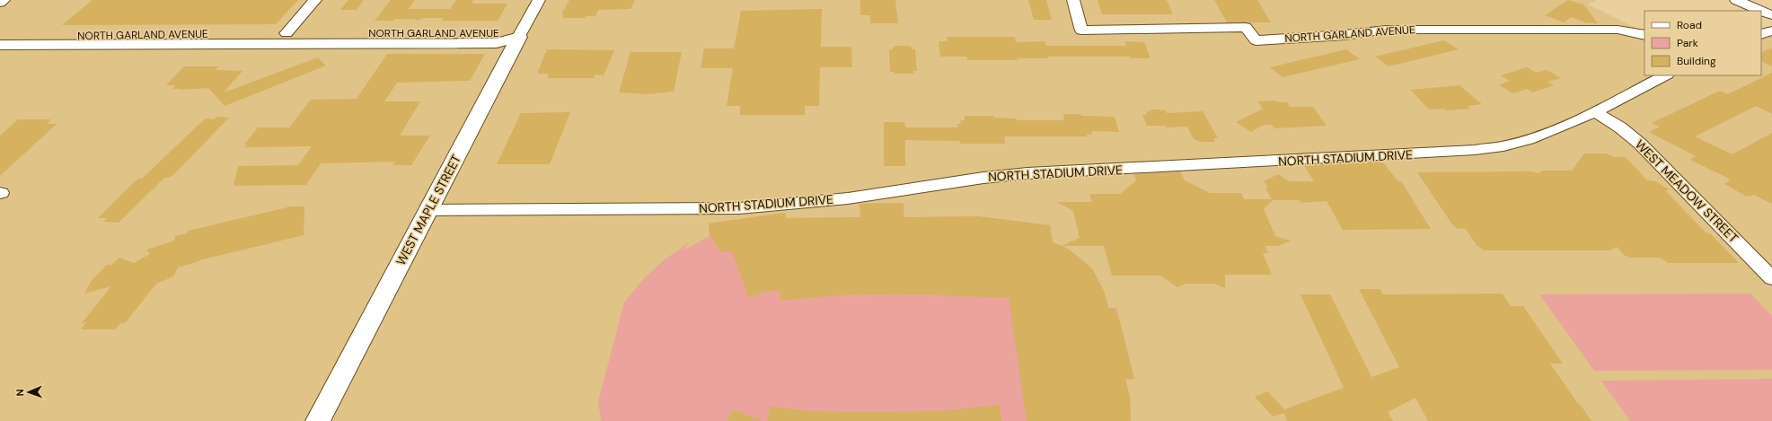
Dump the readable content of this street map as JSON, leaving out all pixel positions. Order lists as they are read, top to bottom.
{
  "streets": {
    "main road": ["NORTH GARLAND AVENUE", "WEST MAPLE STREET"],
    "street": ["NORTH STADIUM DRIVE", "WEST MEADOW STREET"]
  },
  "crossings": [
    ["NORTH GARLAND AVENUE", "WEST MAPLE STREET"],
    ["NORTH STADIUM DRIVE", "WEST MEADOW STREET"],
    ["NORTH STADIUM DRIVE", "WEST MAPLE STREET"]
  ],
  "legend": ["Road", "Park", "Building"],
  "north": "left"
}
